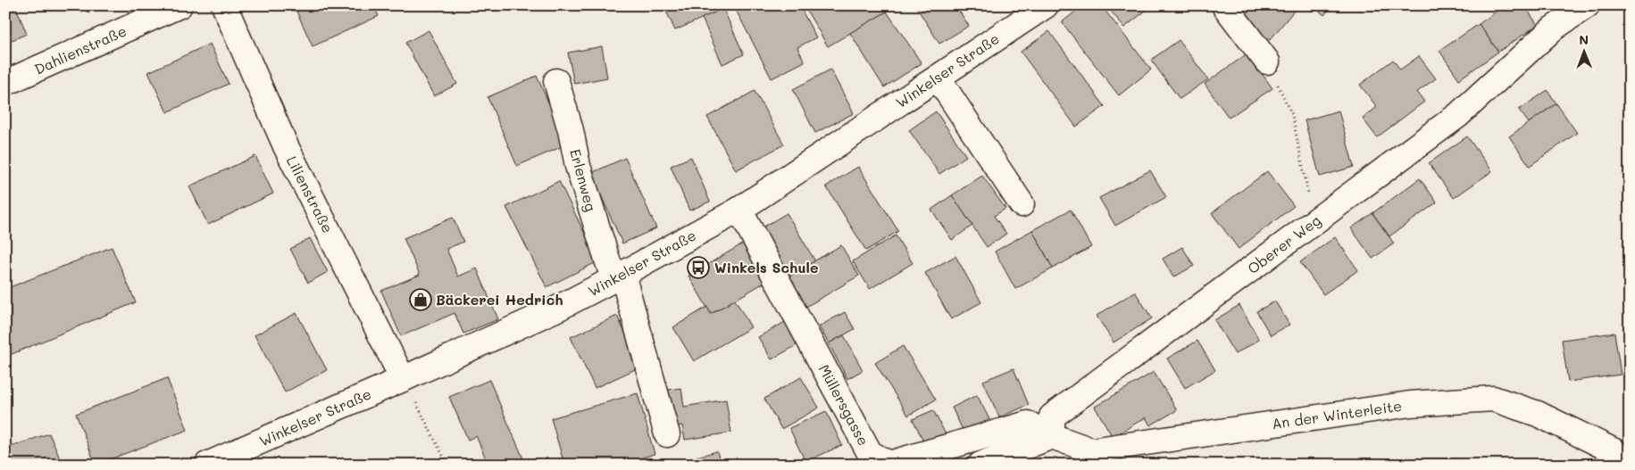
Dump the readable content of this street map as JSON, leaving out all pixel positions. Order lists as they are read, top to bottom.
{
  "streets": {
    "street": [
      "Dahlienstraße",
      "Winkelser Straße",
      "Erlenweg",
      "Lilienstraße",
      "Oberer Weg",
      "Müllersgasse",
      "An der Winterleite"
    ]
  },
  "crossings": [
    ["Winkelser Straße", "Erlenweg"],
    ["Winkelser Straße", "Lilienstraße"],
    ["Winkelser Straße", "Müllersgasse"],
    ["Oberer Weg", "Müllersgasse"],
    ["Oberer Weg", "An der Winterleite"],
    ["Müllersgasse", "An der Winterleite"]
  ],
  "places": {
    "bus stop": ["Winkels Schule"],
    "shop": ["Bäckerei Hedrich"]
  },
  "north": "top"
}
